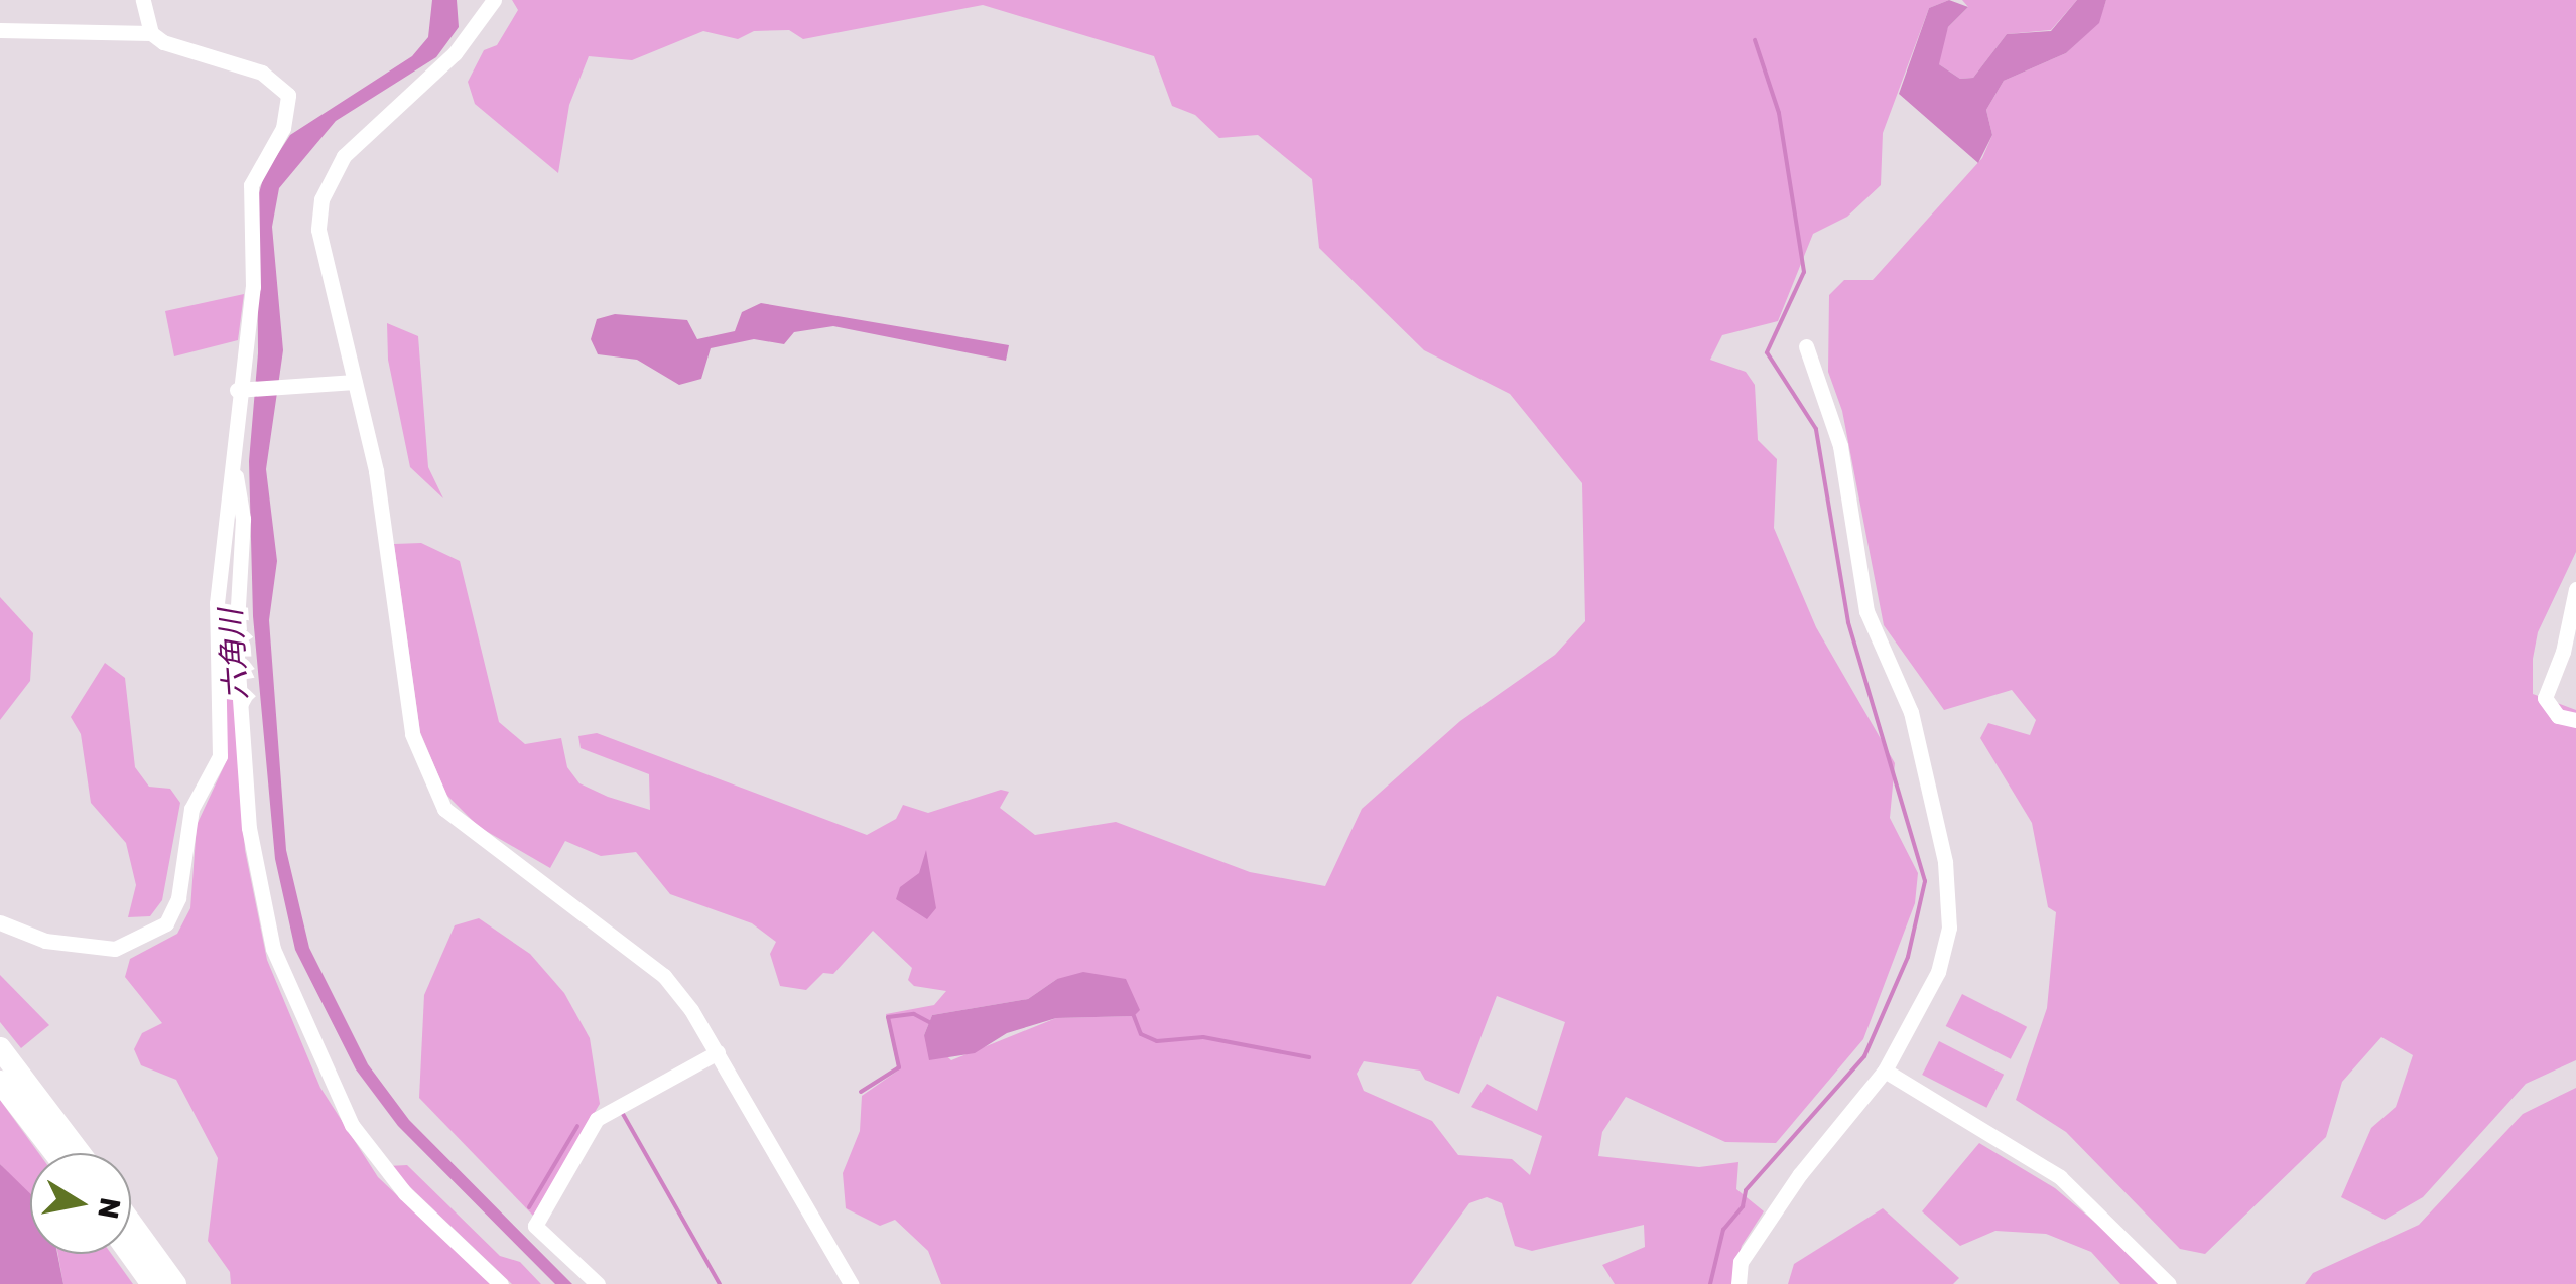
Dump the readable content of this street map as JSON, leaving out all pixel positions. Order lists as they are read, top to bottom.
{
  "water": ["六角川"],
  "north": "right"
}
